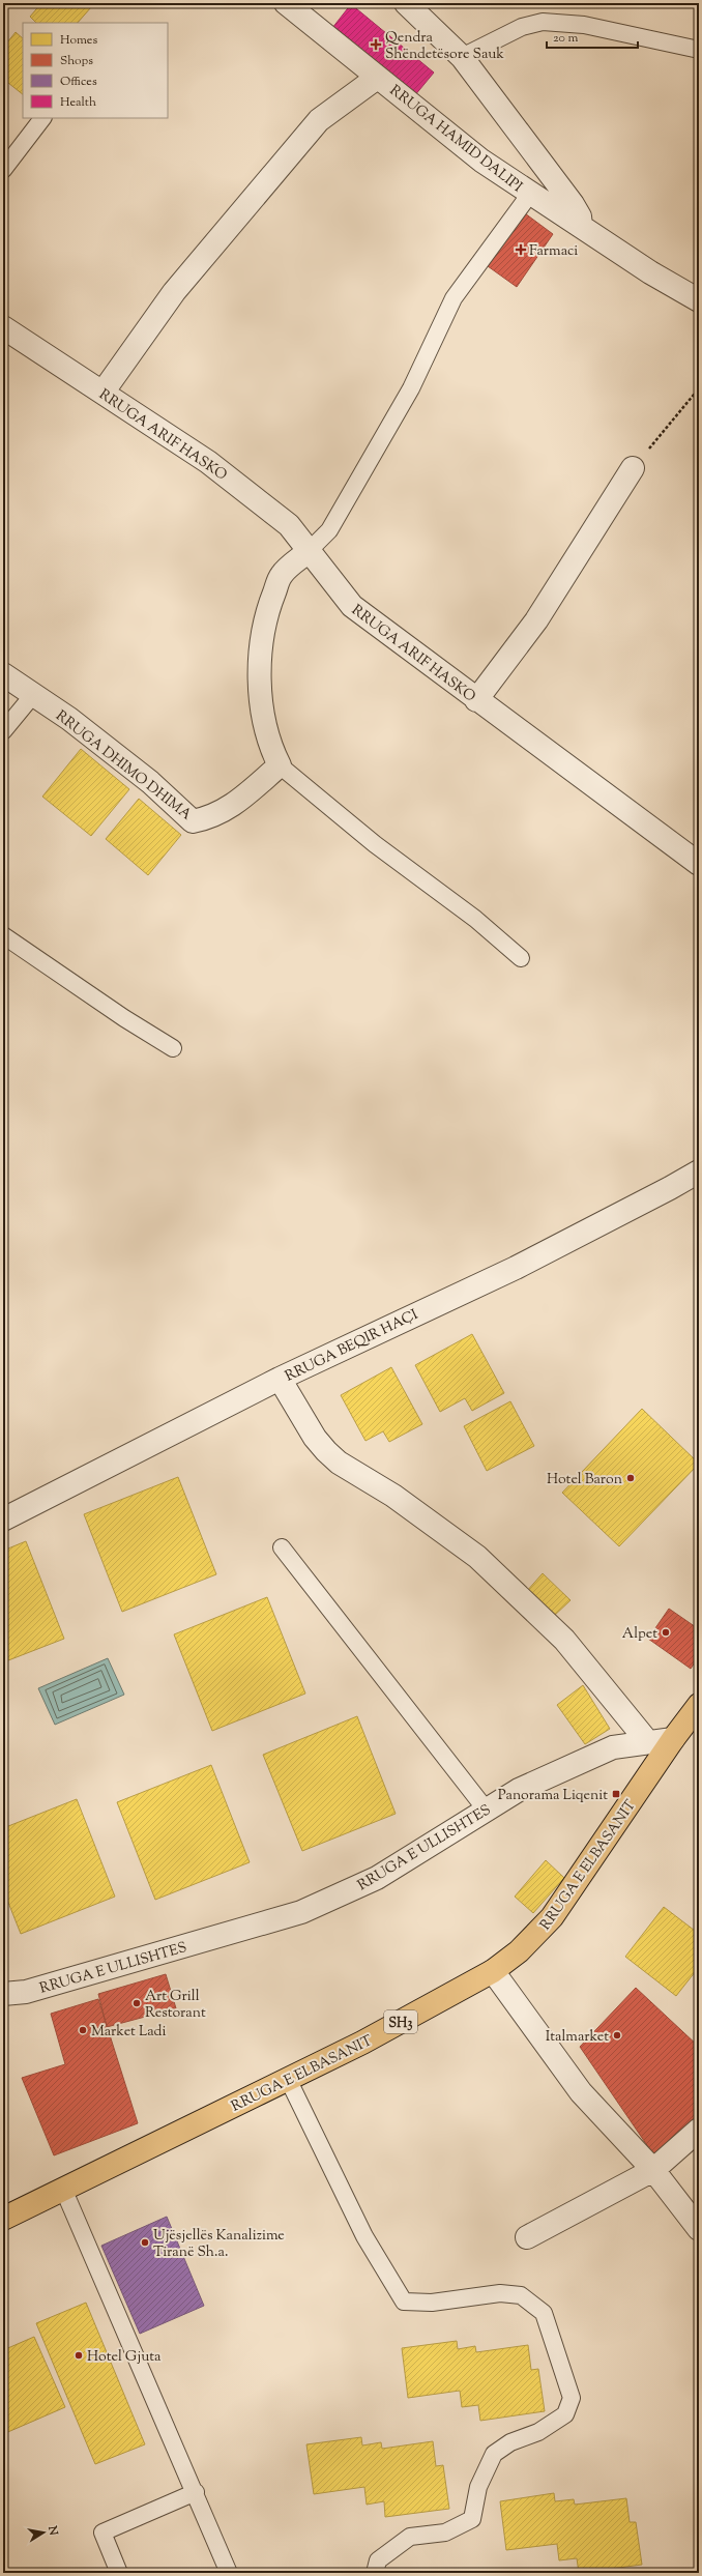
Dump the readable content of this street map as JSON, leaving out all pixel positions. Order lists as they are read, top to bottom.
{
  "streets": {
    "main road": ["RRUGA E ELBASANIT", "SH3"],
    "street": [
      "RRUGA HAMID DALIPI",
      "RRUGA ARIF HASKO",
      "RRUGA DHIMO DHIMA",
      "RRUGA BEQIR HAÇI",
      "RRUGA E ULLISHTES"
    ]
  },
  "crossings": [
    ["RRUGA E ULLISHTES", "RRUGA E ELBASANIT"]
  ],
  "places": {
    "health": ["Qendra Shëndetësore Sauk", "Farmaci"],
    "other": [
      "Hotel Baron",
      "Alpet",
      "Art Grill Restorant",
      "Market Ladi",
      "Italmarket",
      "Ujësjellës Kanalizime Tiranë Sh.a.",
      "Hotel Gjuta"
    ],
    "transit": ["Panorama Liqenit"]
  },
  "legend": [
    "Homes",
    "Shops",
    "Offices",
    "Health"
  ],
  "scale_bar": "20 m",
  "north": "right"
}
